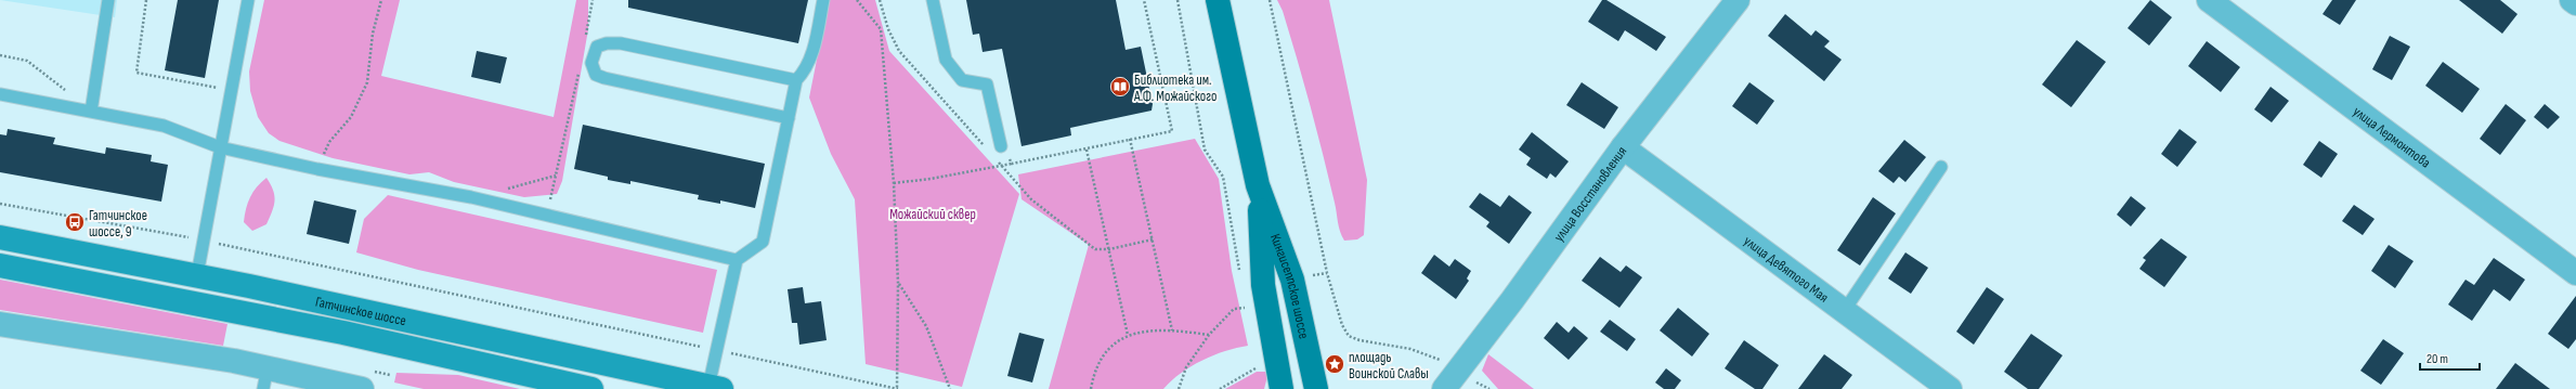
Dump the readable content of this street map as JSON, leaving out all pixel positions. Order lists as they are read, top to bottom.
{
  "streets": {
    "main road": ["Кингисеппское шоссе", "Гатчинское шоссе"],
    "street": ["улица Лермонтова", "улица Восстановления", "улица Девятого Мая"]
  },
  "crossings": [
    ["улица Восстановления", "улица Девятого Мая"]
  ],
  "parks": ["Можайский сквер"],
  "places": {
    "library": ["Библиотека им. А.Ф. Можайского"],
    "bus stop": ["Гатчинское шоссе, 9"],
    "place": ["площадь Воинской Славы"]
  },
  "scale_bar": "20 m"
}
